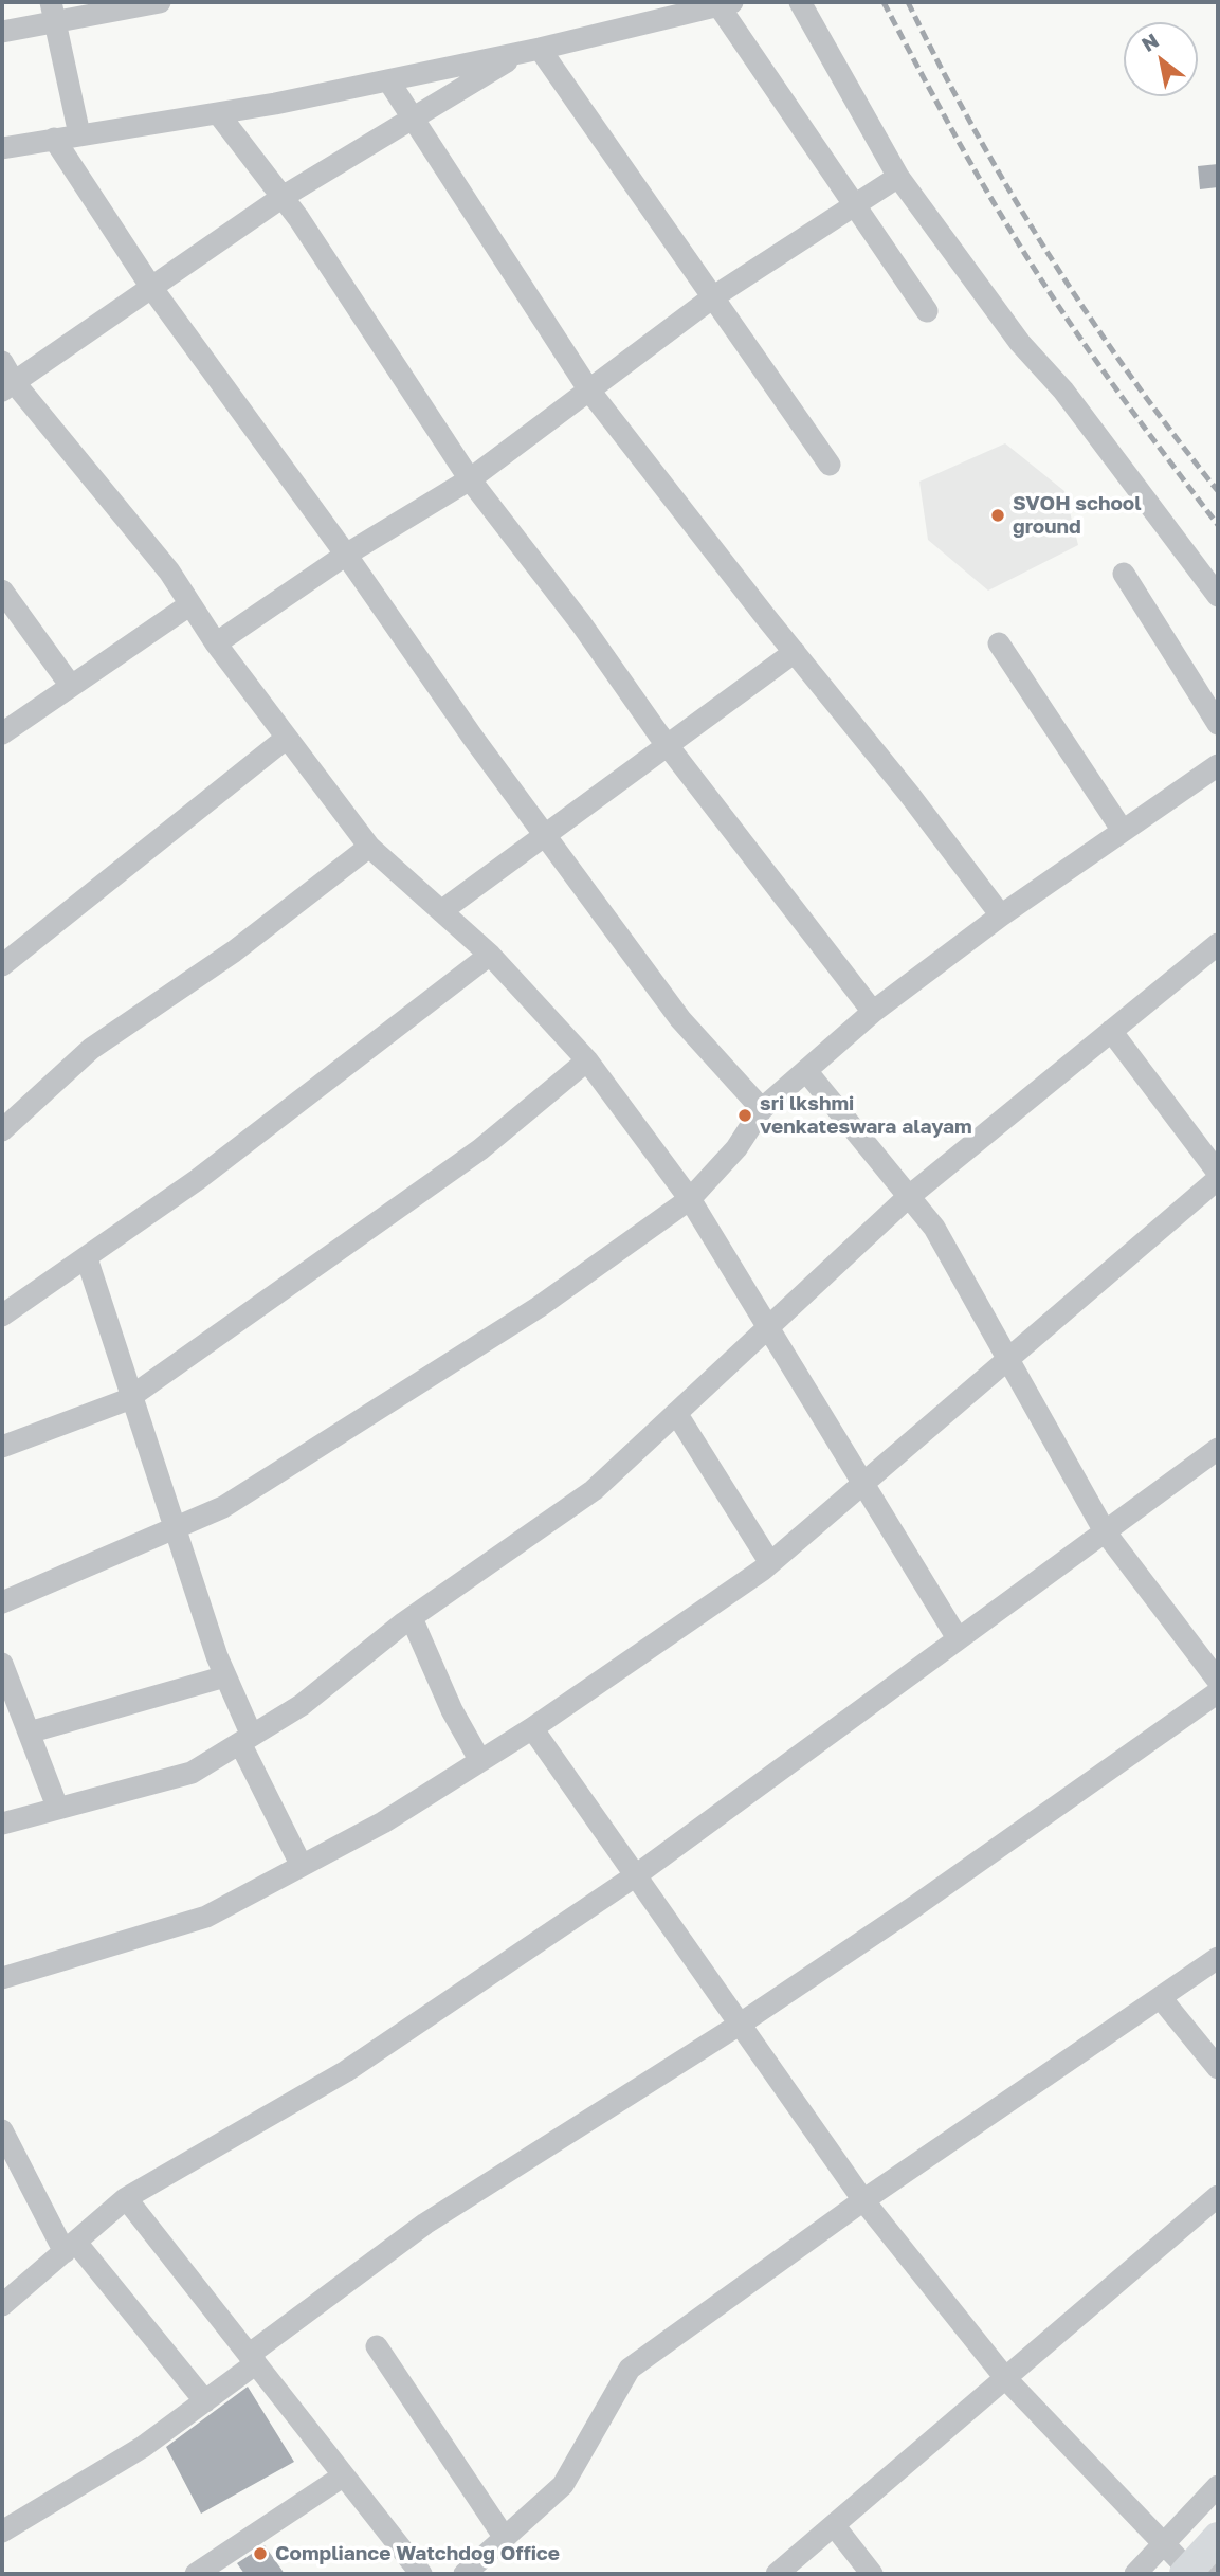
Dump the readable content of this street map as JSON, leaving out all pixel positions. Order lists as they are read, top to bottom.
{
  "places": ["SVOH school ground", "sri lkshmi venkateswara alayam", "Compliance Watchdog Office"],
  "north": "top left"
}
